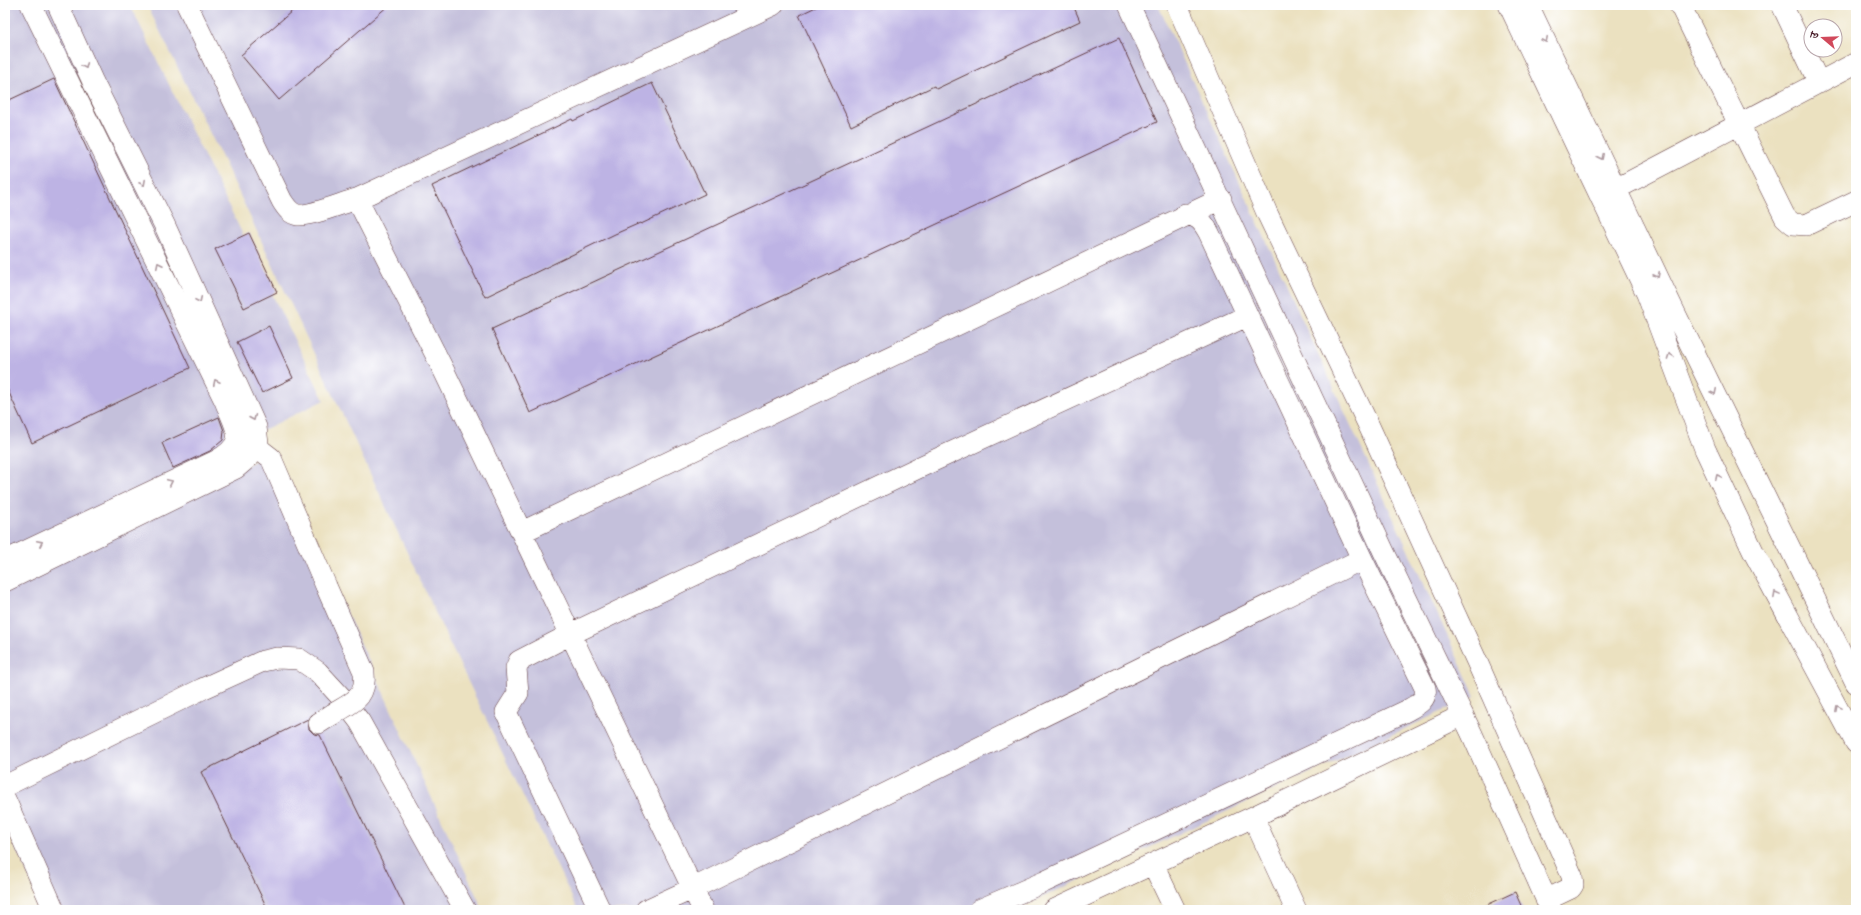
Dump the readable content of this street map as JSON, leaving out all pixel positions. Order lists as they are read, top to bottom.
{
  "north": "left"
}
